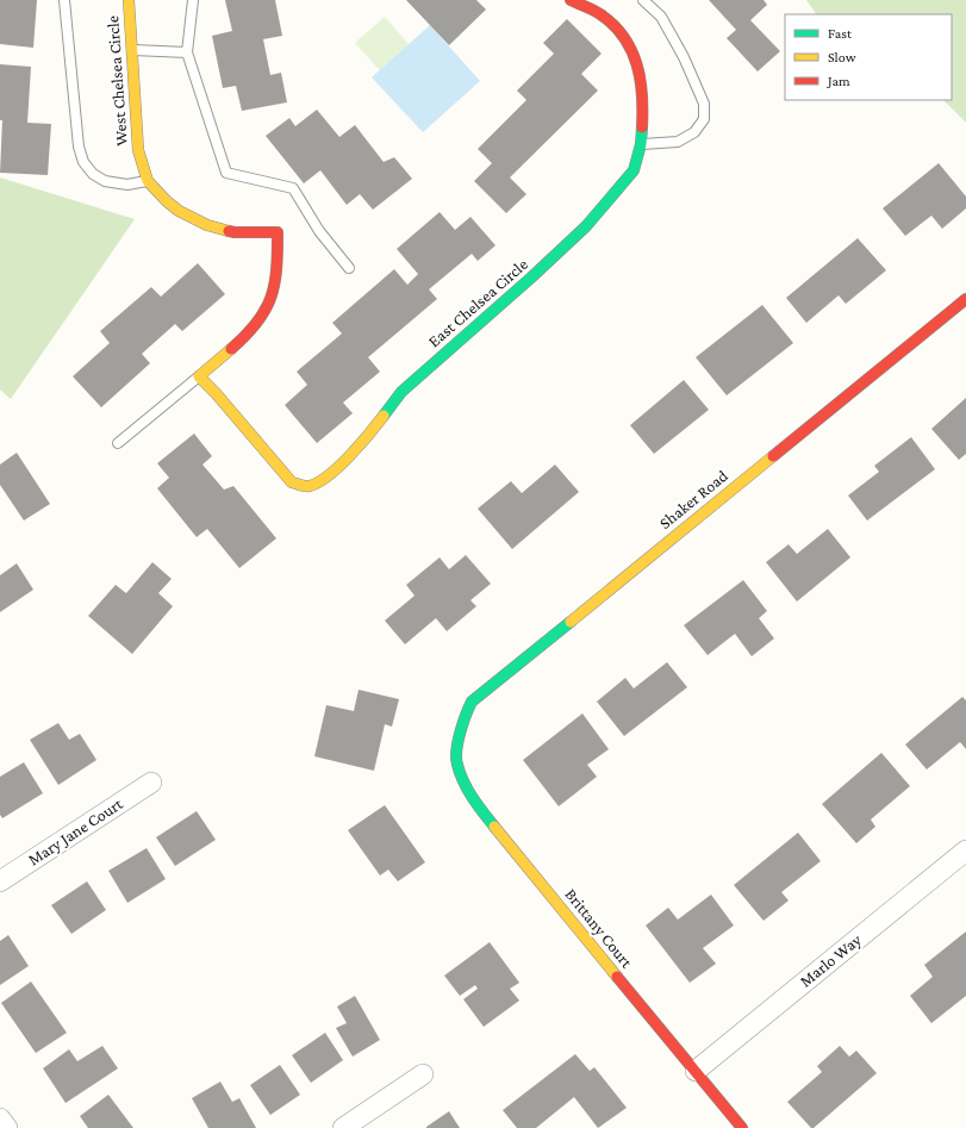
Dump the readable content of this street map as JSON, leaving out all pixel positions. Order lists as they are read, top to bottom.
{
  "streets": {
    "street": [
      "West Chelsea Circle",
      "East Chelsea Circle",
      "Shaker Road",
      "Mary Jane Court",
      "Brittany Court",
      "Marlo Way"
    ]
  },
  "crossings": [
    ["West Chelsea Circle", "East Chelsea Circle"],
    ["Shaker Road", "Brittany Court"],
    ["Brittany Court", "Marlo Way"]
  ],
  "legend": ["Fast", "Slow", "Jam"]
}
